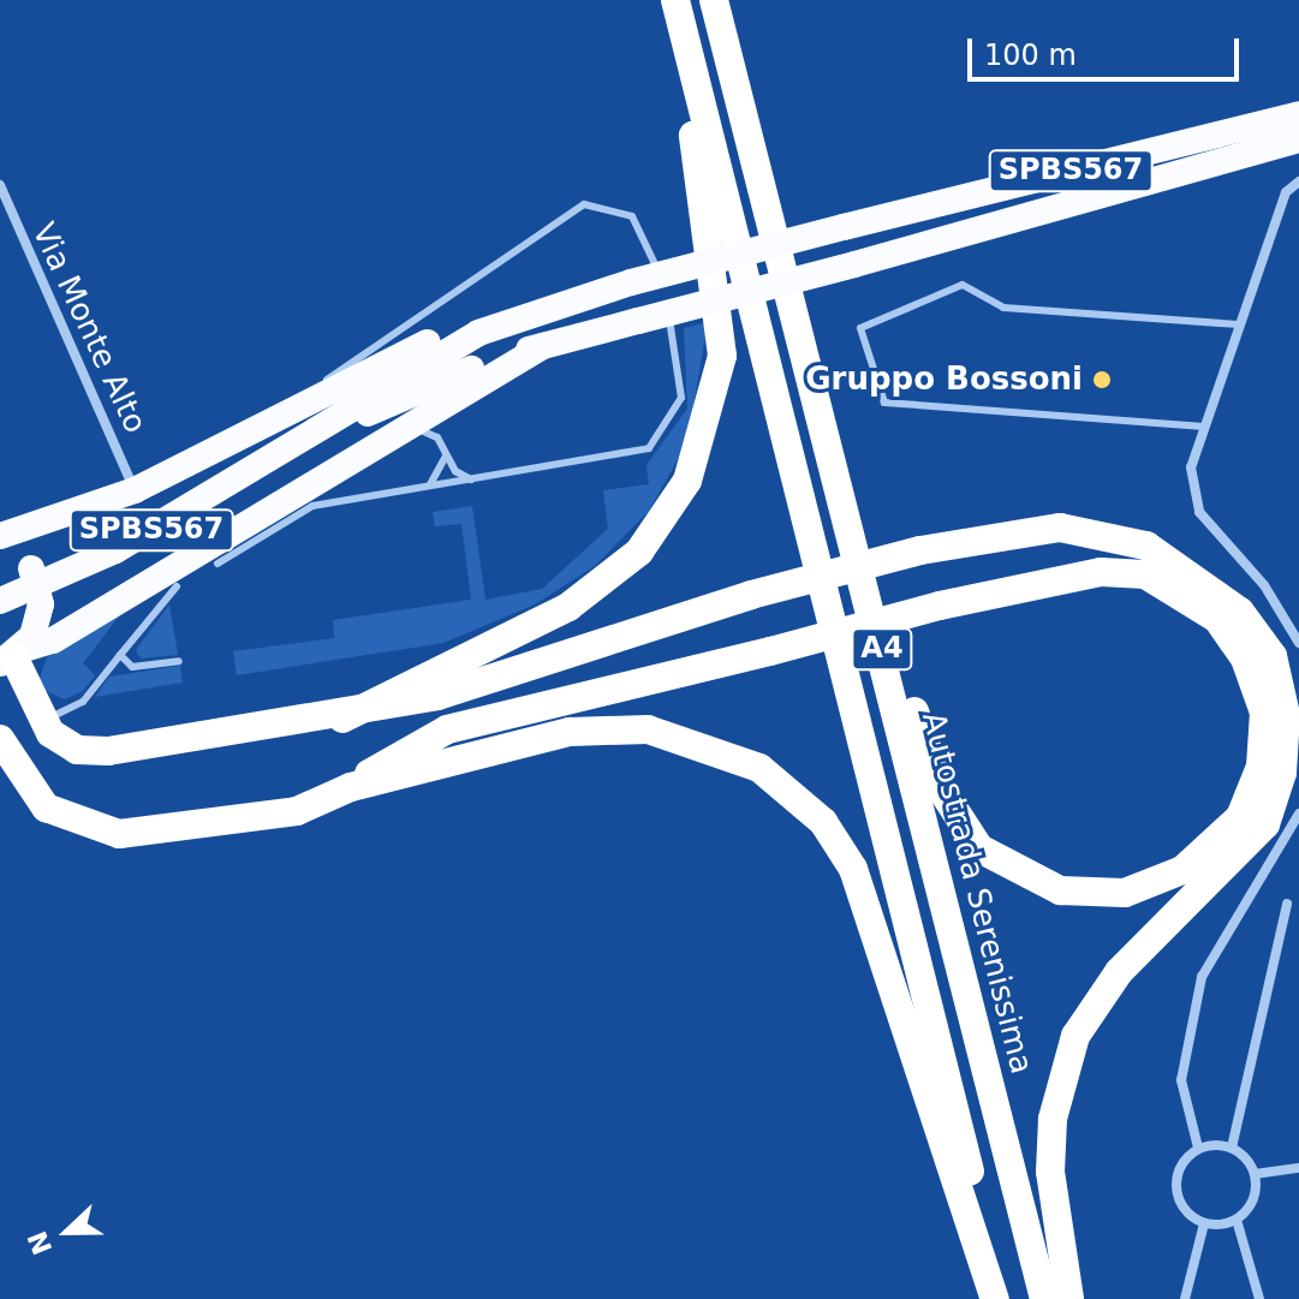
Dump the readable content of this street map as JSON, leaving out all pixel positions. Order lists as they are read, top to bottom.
{
  "streets": {
    "highway": ["SPBS567", "A4", "Autostrada Serenissima"],
    "street": ["Via Monte Alto"]
  },
  "places": ["Gruppo Bossoni"],
  "scale_bar": "100 m",
  "north": "left"
}
